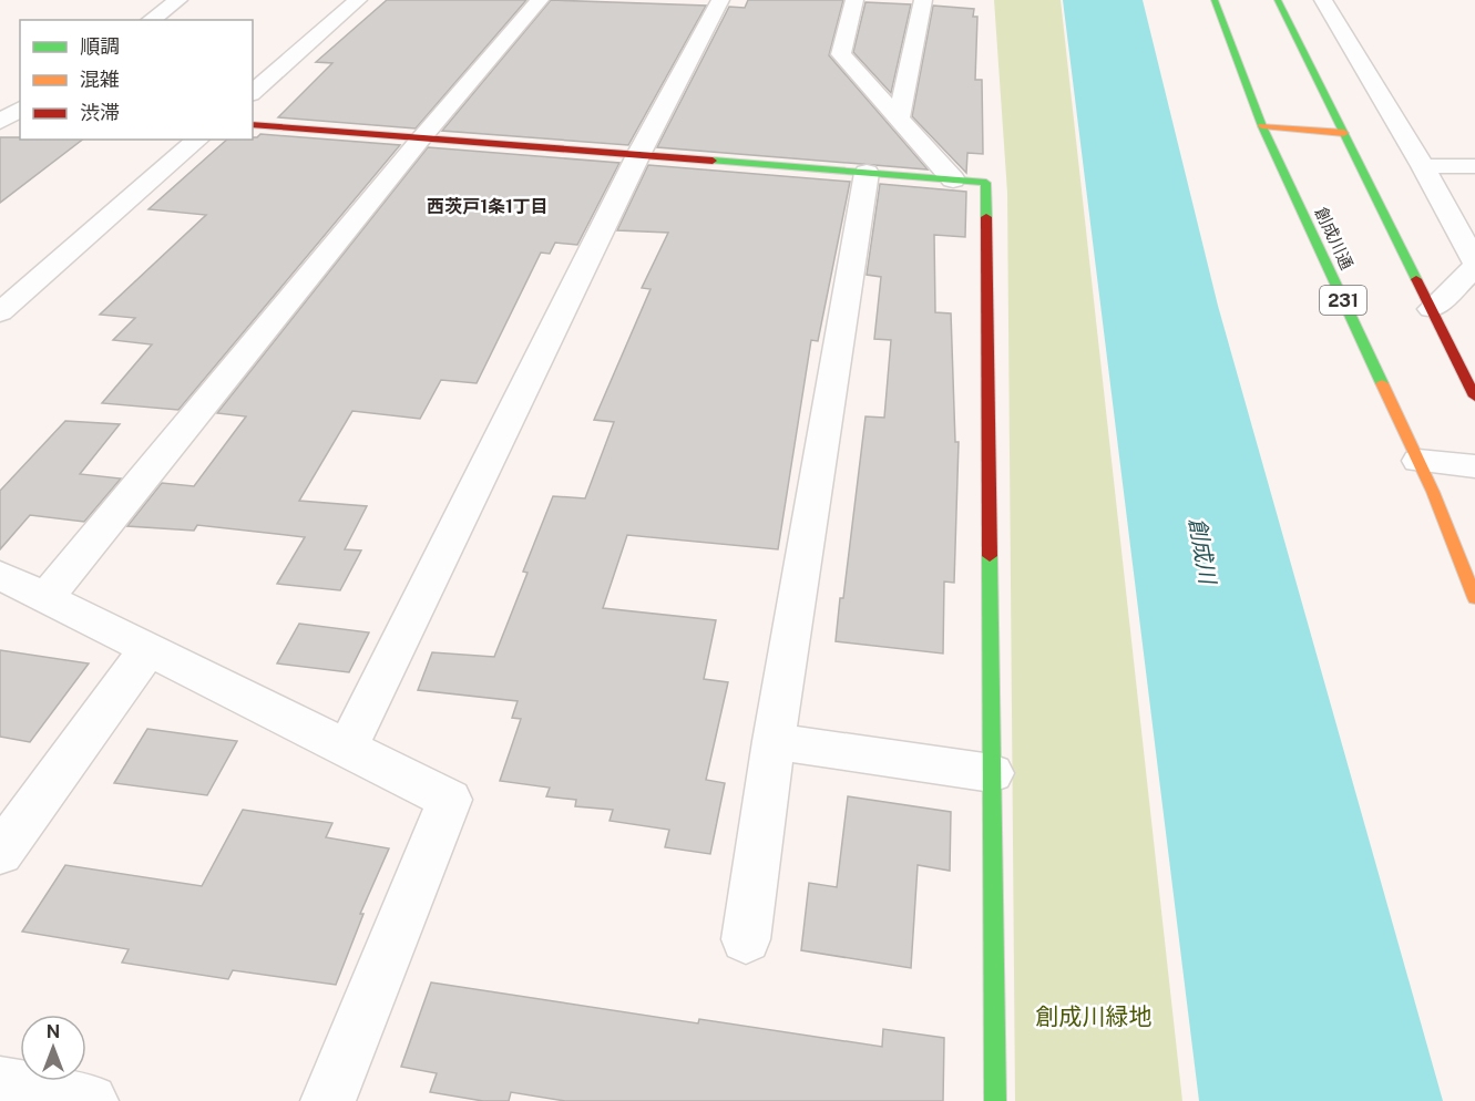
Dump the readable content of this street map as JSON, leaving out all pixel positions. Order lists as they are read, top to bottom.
{
  "streets": {
    "main road": ["創成川通", "231"]
  },
  "districts": ["西茨戸1条1丁目"],
  "water": ["創成川"],
  "parks": ["創成川緑地"],
  "legend": ["順調", "混雑", "渋滞"],
  "north": "top"
}
